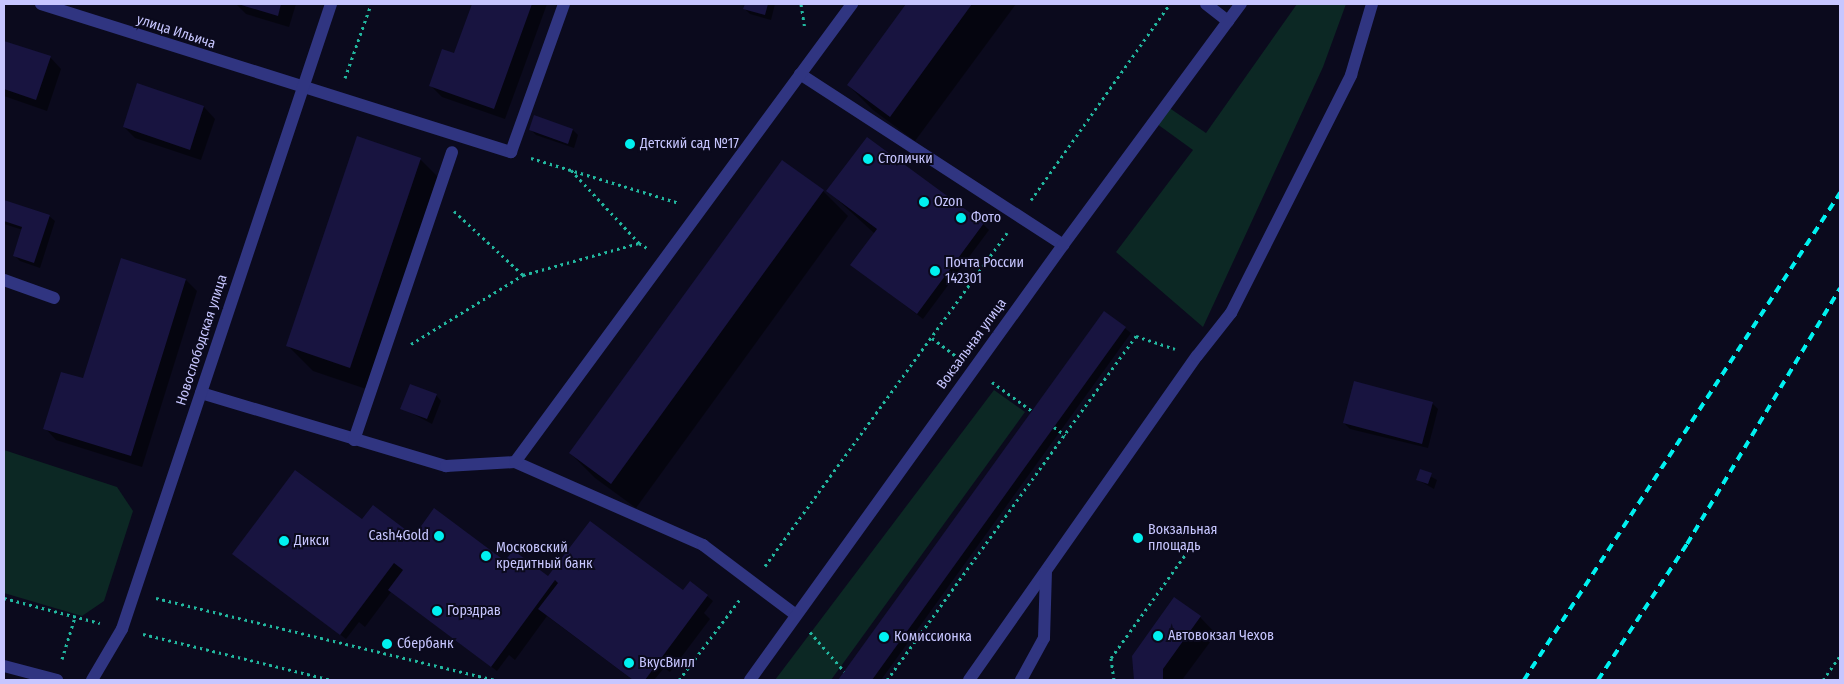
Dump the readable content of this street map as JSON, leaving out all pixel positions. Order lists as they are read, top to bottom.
{
  "streets": {
    "street": ["улица Ильича", "Новослободская улица", "Вокзальная улица"]
  },
  "crossings": [
    ["улица Ильича", "Новослободская улица"]
  ],
  "places": [
    "Детский сад №17",
    "Столички",
    "Ozon",
    "Фото",
    "Почта России 142301",
    "Cash4Gold",
    "Вокзальная площадь",
    "Дикси",
    "Московский кредитный банк",
    "Горздрав",
    "Автовокзал Чехов",
    "Комиссионка",
    "Сбербанк",
    "ВкусВилл"
  ]
}
